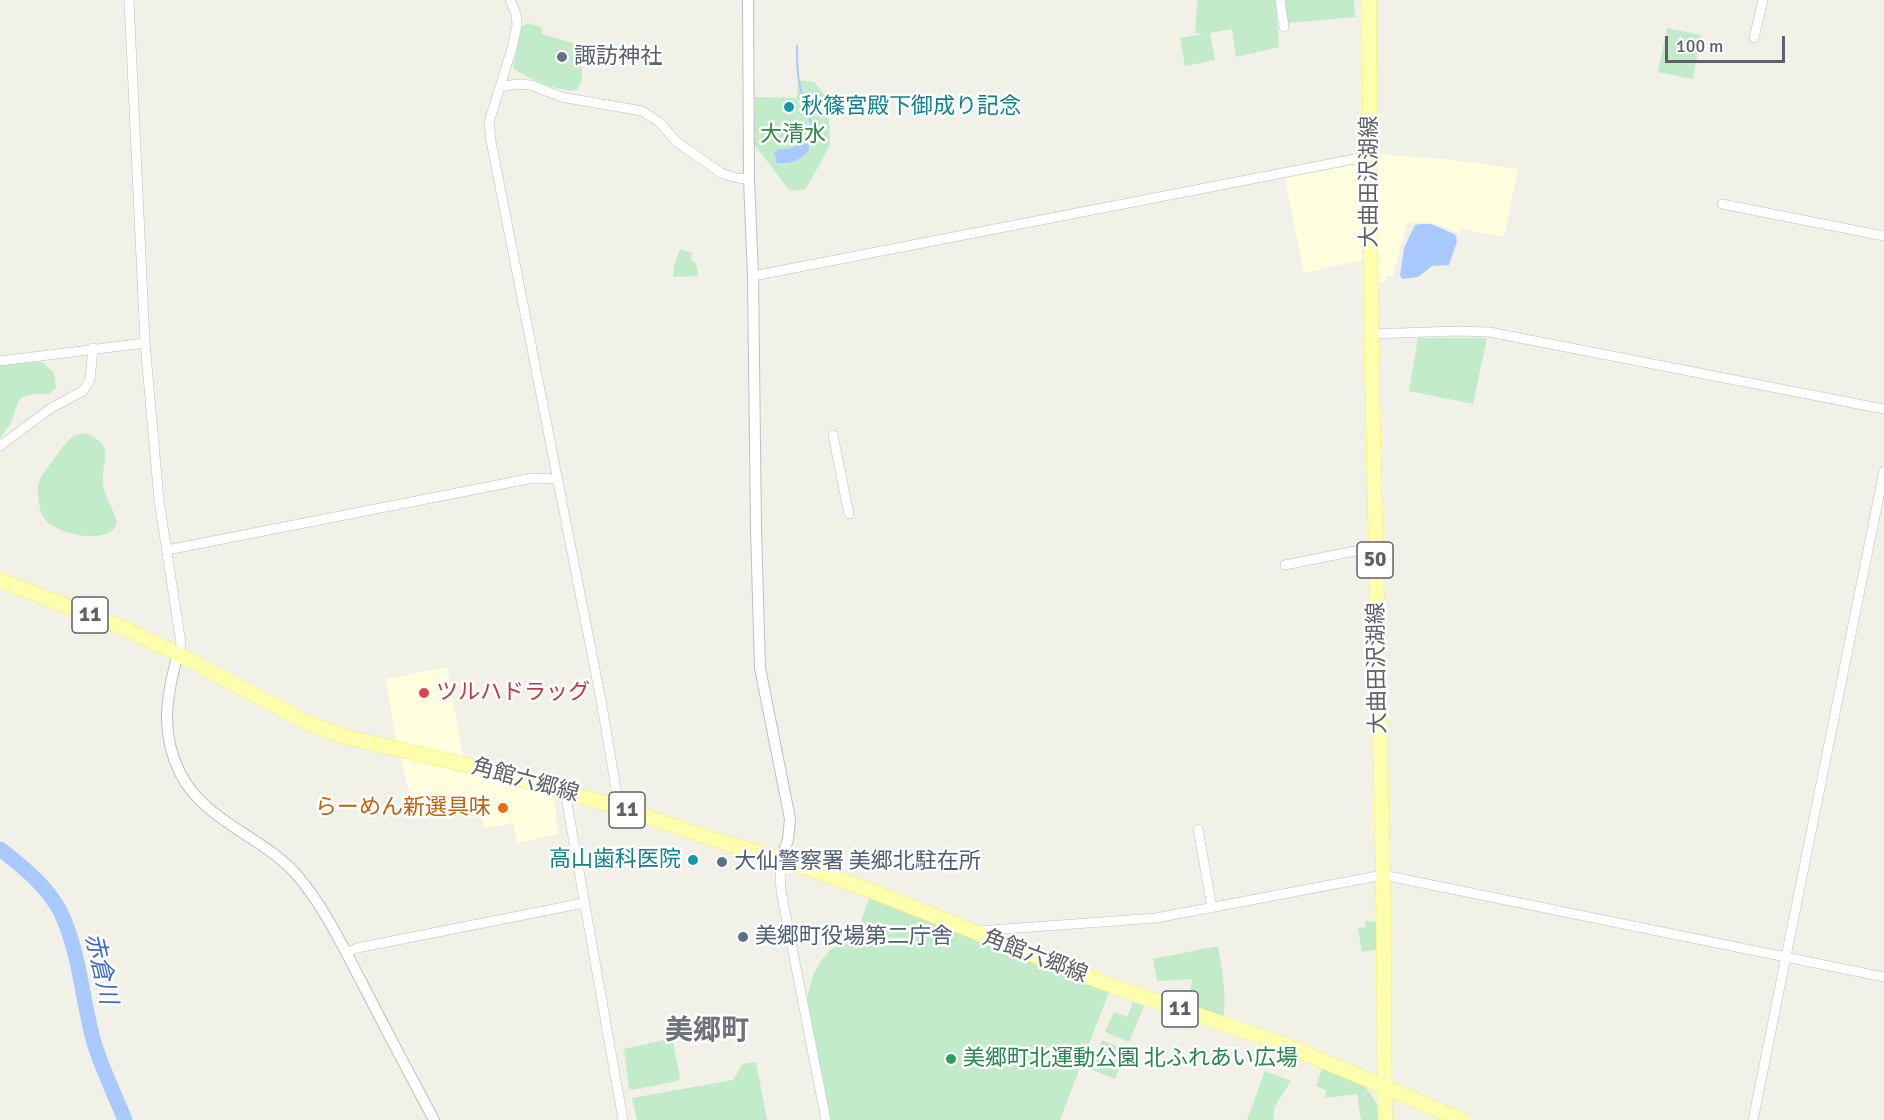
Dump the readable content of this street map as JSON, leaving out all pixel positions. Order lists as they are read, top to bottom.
{
  "streets": {
    "main road": [
      "大曲田沢湖線",
      "50",
      "11",
      "角館六郷線"
    ]
  },
  "crossings": [
    ["大曲田沢湖線", "角館六郷線"]
  ],
  "districts": ["美郷町"],
  "water": ["赤倉川"],
  "parks": ["大清水"],
  "places": [
    "諏訪神社",
    "秋篠宮殿下御成り記念",
    "ツルハドラッグ",
    "らーめん新選具味",
    "高山歯科医院",
    "大仙警察署 美郷北駐在所",
    "美郷町役場第二庁舎",
    "美郷町北運動公園 北ふれあい広場"
  ],
  "scale_bar": "100 m"
}
